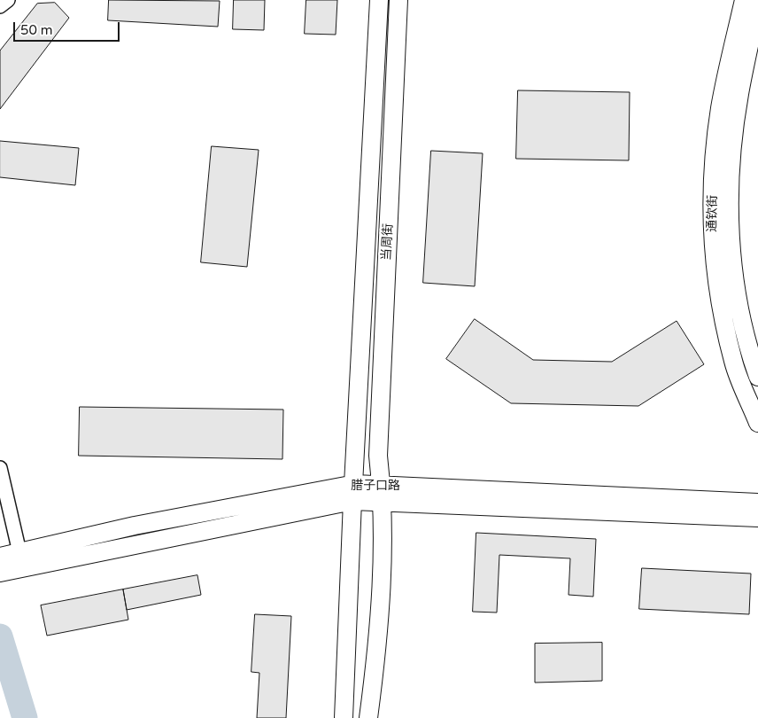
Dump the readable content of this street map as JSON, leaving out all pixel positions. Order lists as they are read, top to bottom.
{
  "streets": {
    "main road": ["通钦街", "当周街", "腊子口路"]
  },
  "crossings": [
    ["当周街", "腊子口路"]
  ],
  "scale_bar": "50 m"
}
